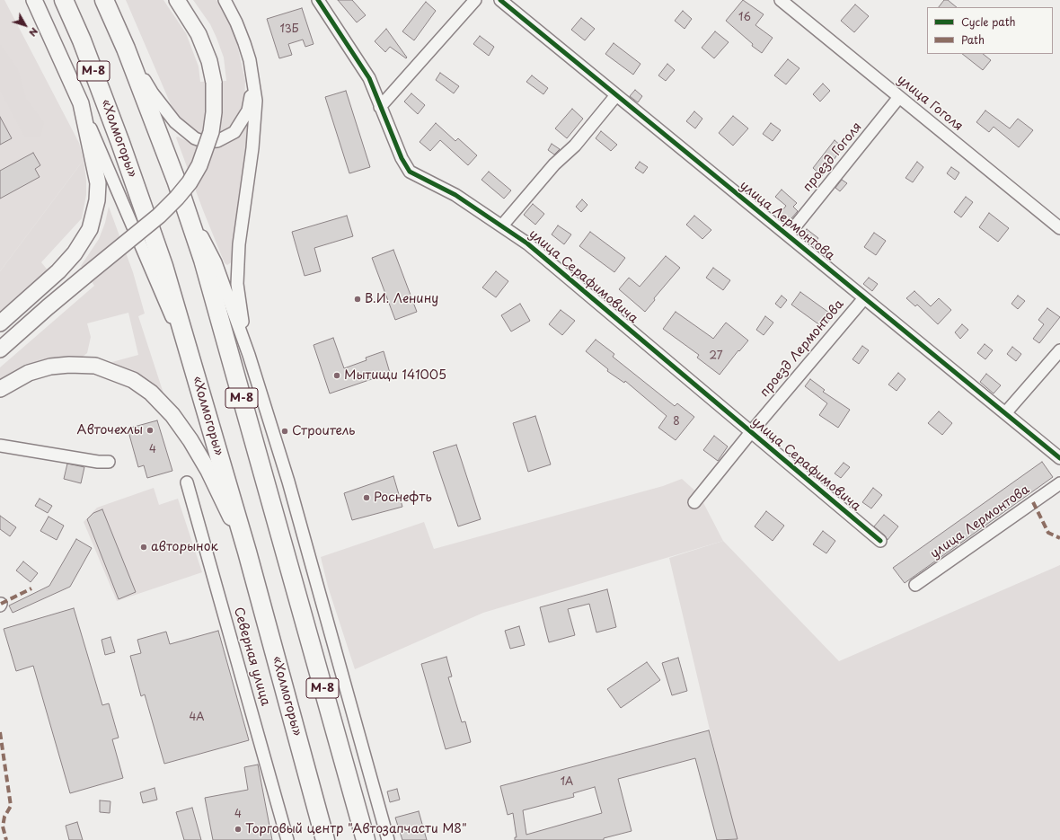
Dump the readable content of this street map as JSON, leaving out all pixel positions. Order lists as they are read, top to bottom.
{
  "streets": {
    "highway": ["М-8", "«Холмогоры»"],
    "street": [
      "улица Гоголя",
      "проезд Гоголя",
      "улица Лермонтова",
      "улица Серафимовича",
      "проезд Лермонтова",
      "Северная улица"
    ]
  },
  "crossings": [
    ["улица Гоголя", "проезд Гоголя"],
    ["проезд Гоголя", "улица Лермонтова"],
    ["улица Лермонтова", "проезд Лермонтова"],
    ["улица Серафимовича", "проезд Лермонтова"]
  ],
  "places": [
    "В.И. Ленину",
    "Мытищи 141005",
    "Авточехлы",
    "Строитель",
    "Роснефть",
    "авторынок",
    "Торговый центр \"Автозапчасти М8\""
  ],
  "house_numbers": [
    "16",
    "13Б",
    "27",
    "8",
    "4",
    "4А",
    "1А",
    "4"
  ],
  "legend": ["Cycle path", "Path"],
  "north": "bottom right"
}
